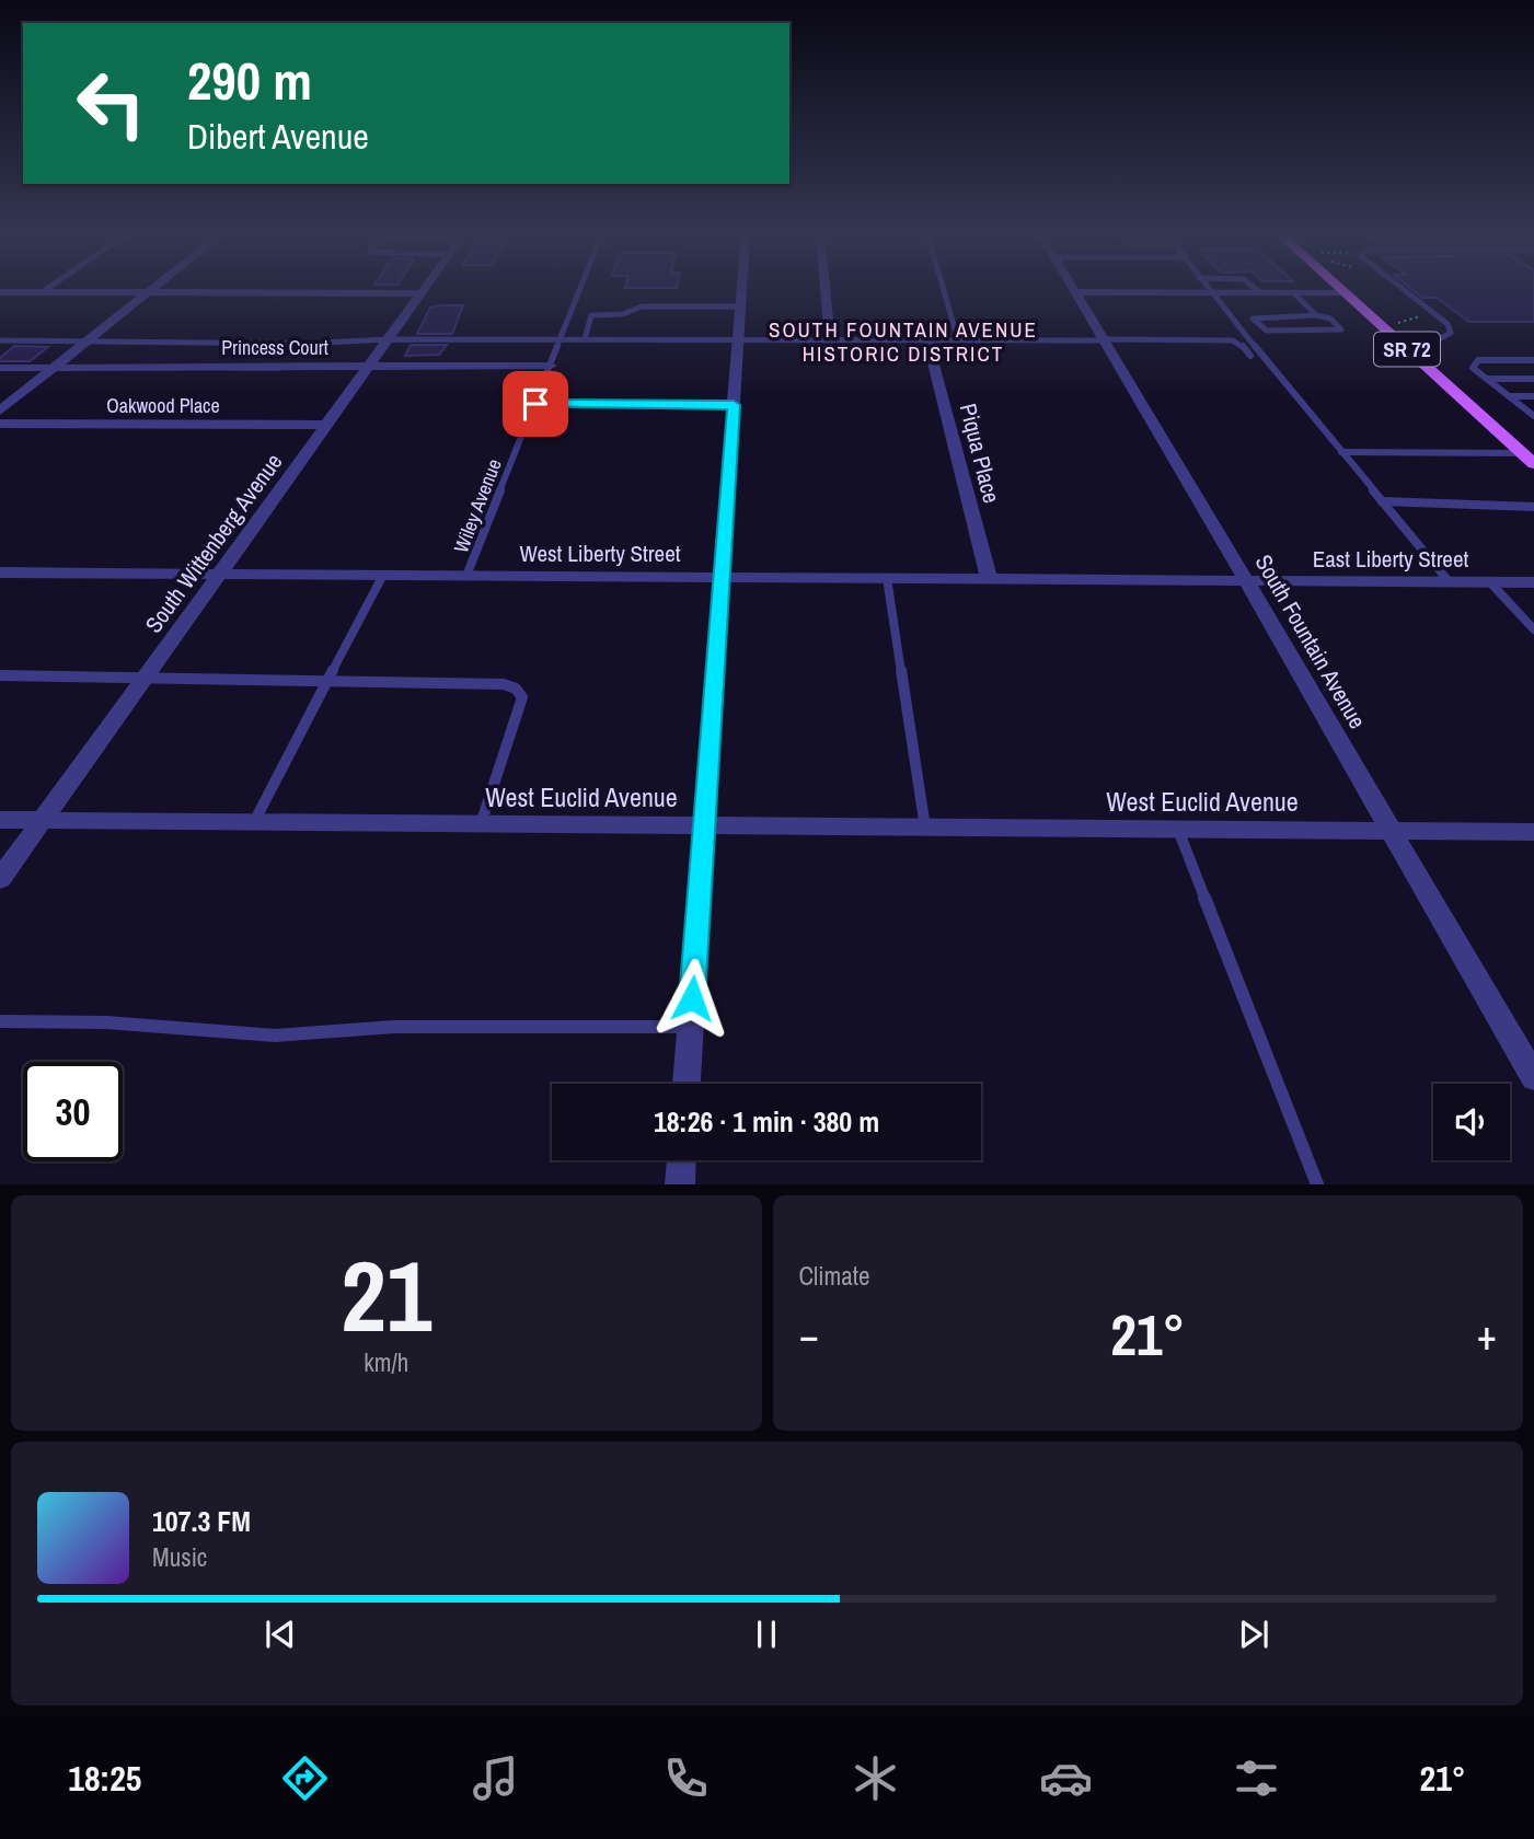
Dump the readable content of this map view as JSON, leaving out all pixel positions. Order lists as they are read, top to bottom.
{
  "streets": {
    "main road": ["SR 72"],
    "street": [
      "Princess Court",
      "Oakwood Place",
      "Piqua Place",
      "South Wittenberg Avenue",
      "West Liberty Street",
      "East Liberty Street",
      "South Fountain Avenue",
      "West Euclid Avenue"
    ],
    "lane": ["Wiley Avenue"]
  },
  "crossings": [
    ["Princess Court", "Wiley Avenue"],
    ["Princess Court", "South Wittenberg Avenue"],
    ["Oakwood Place", "South Wittenberg Avenue"],
    ["Piqua Place", "West Liberty Street"],
    ["Wiley Avenue", "West Liberty Street"],
    ["South Wittenberg Avenue", "West Liberty Street"],
    ["South Wittenberg Avenue", "West Euclid Avenue"],
    ["West Liberty Street", "East Liberty Street"],
    ["West Liberty Street", "South Fountain Avenue"],
    ["East Liberty Street", "South Fountain Avenue"],
    ["South Fountain Avenue", "West Euclid Avenue"]
  ],
  "districts": ["SOUTH FOUNTAIN AVENUE HISTORIC DISTRICT"],
  "page": {
    "turn": ["290 m", "Dibert Avenue"],
    "limit": "30",
    "trip": "18:26 · 1 min · 380 m",
    "tile": [
      ["21", "km/h"],
      "Climate"
    ],
    "heat": ["−", "21°", "+"],
    "song": ["107.3 FM", "Music"],
    "tabs": ["18:25", "21°"]
  }
}
